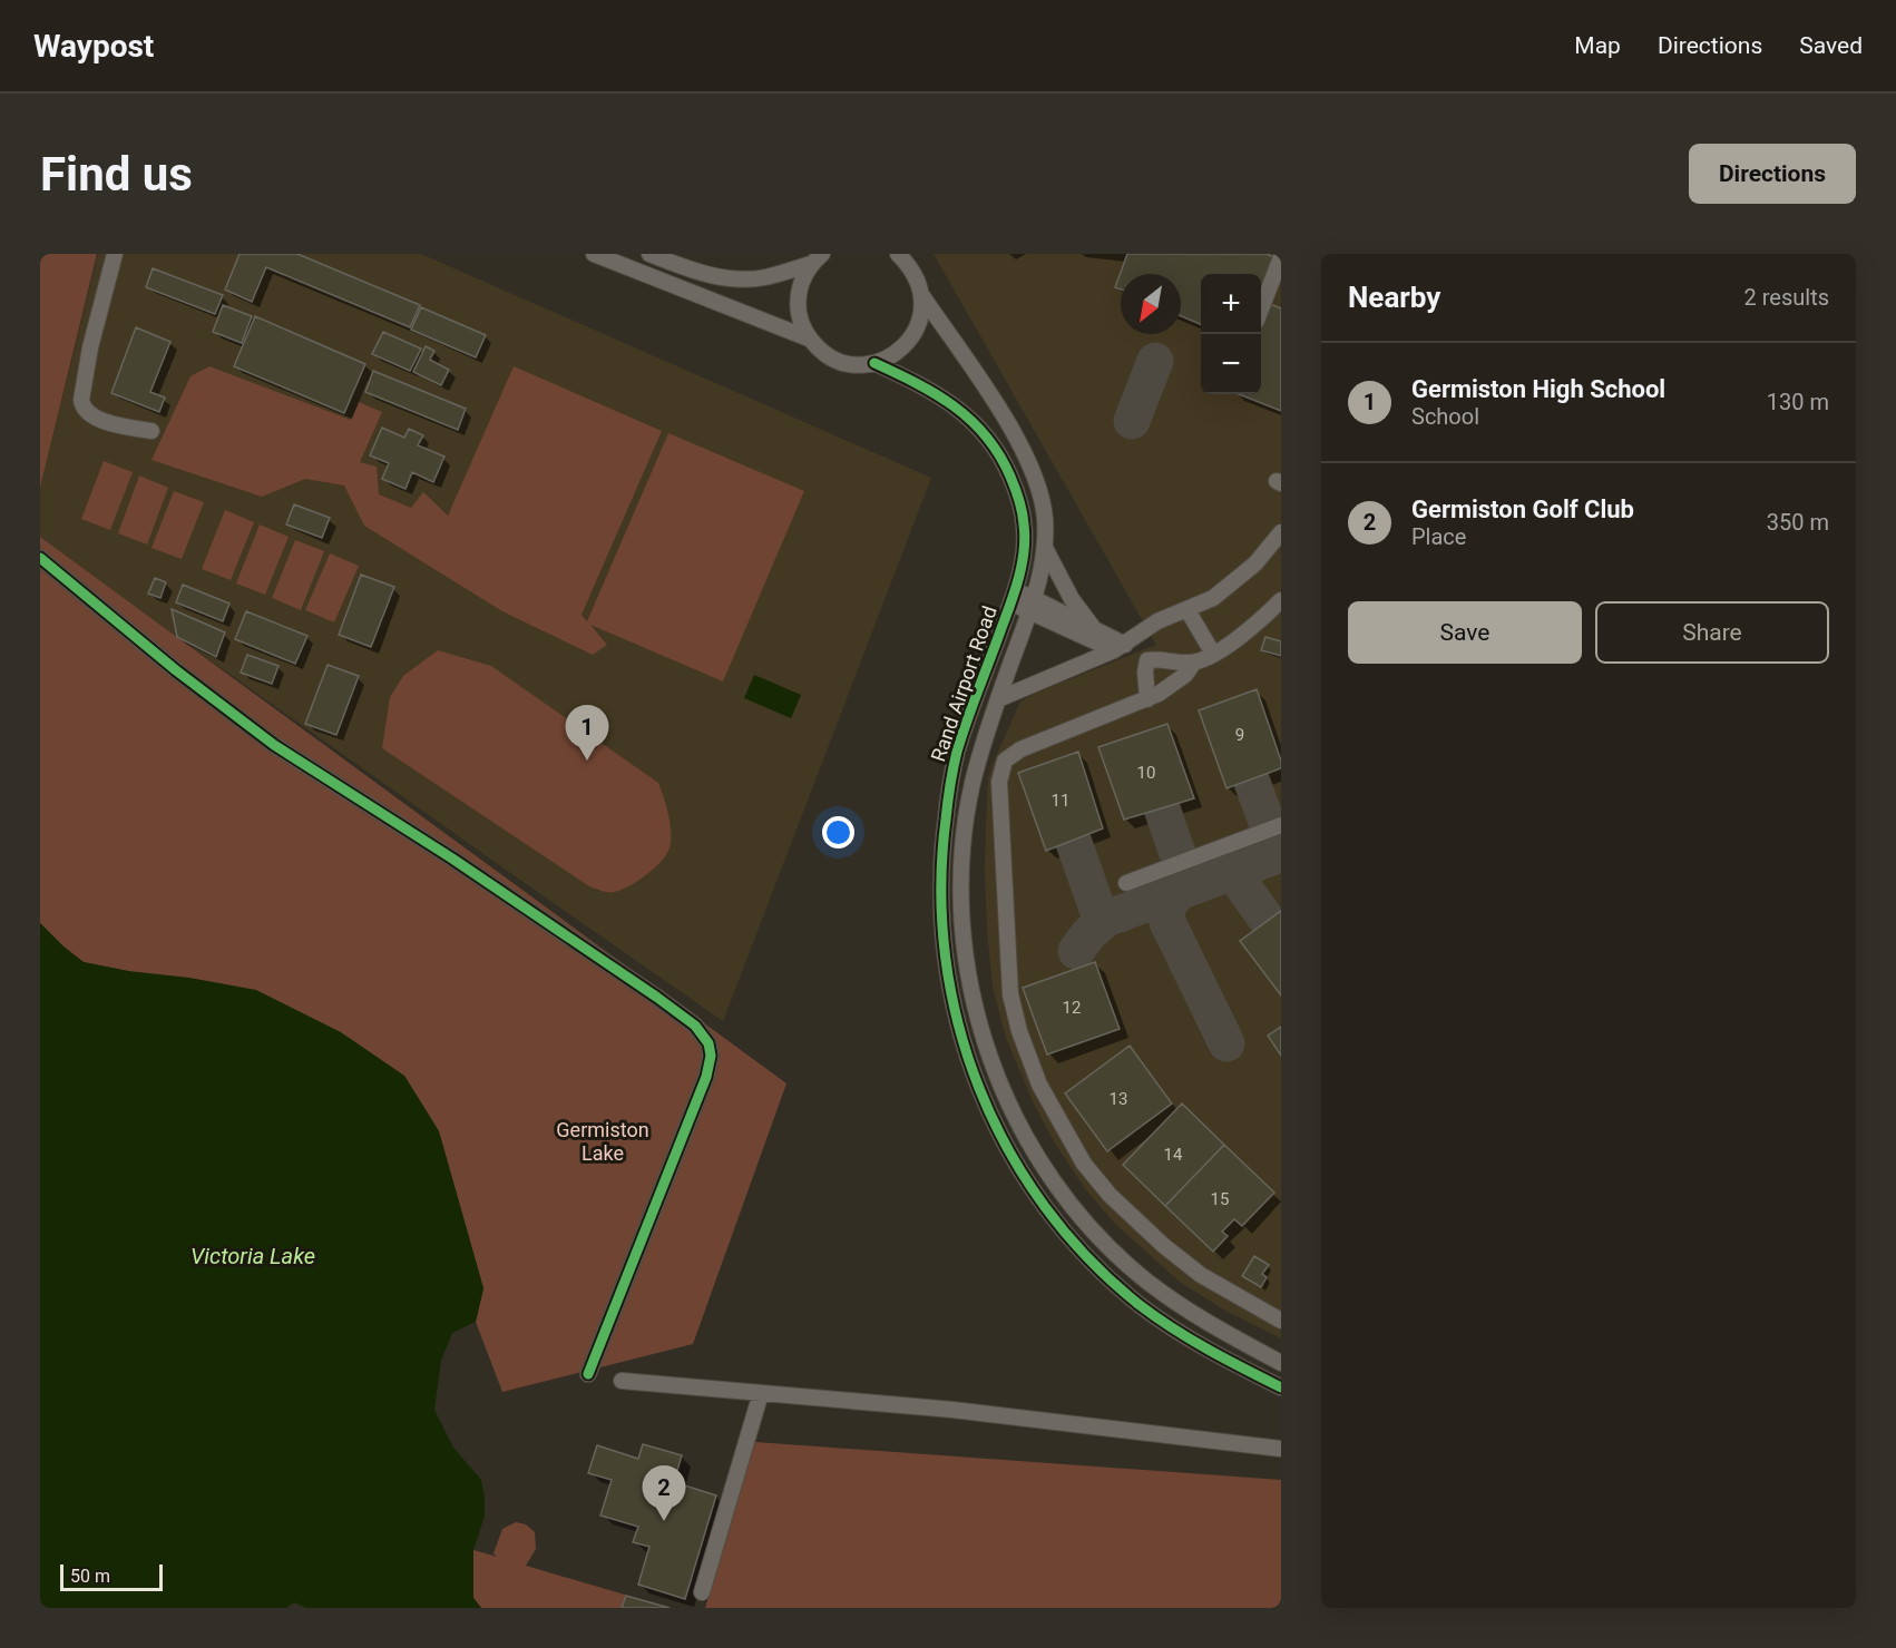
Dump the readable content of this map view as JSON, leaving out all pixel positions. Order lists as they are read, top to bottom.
{
  "streets": {
    "street": ["Rand Airport Road"]
  },
  "water": ["Victoria Lake"],
  "parks": ["Germiston Lake"],
  "house_numbers": [
    "9",
    "10",
    "11",
    "12",
    "13",
    "14",
    "15"
  ],
  "scale_bar": "50 m",
  "north": "bottom left",
  "page": {
    "header": "Waypost",
    "nav": ["Map", "Directions", "Saved"],
    "buttons": [
      "Directions",
      ["Save", "Share"]
    ],
    "title": "Find us",
    "heading": ["Nearby", "2 results"],
    "map_buttons": ["+", "−"],
    "list": [
      {
        "mark": "1",
        "name": "Germiston High School",
        "note": "School",
        "value": "130 m"
      },
      {
        "mark": "2",
        "name": "Germiston Golf Club",
        "note": "Place",
        "value": "350 m"
      }
    ],
    "pins": ["1", "2"],
    "scale": "50 m"
  }
}
